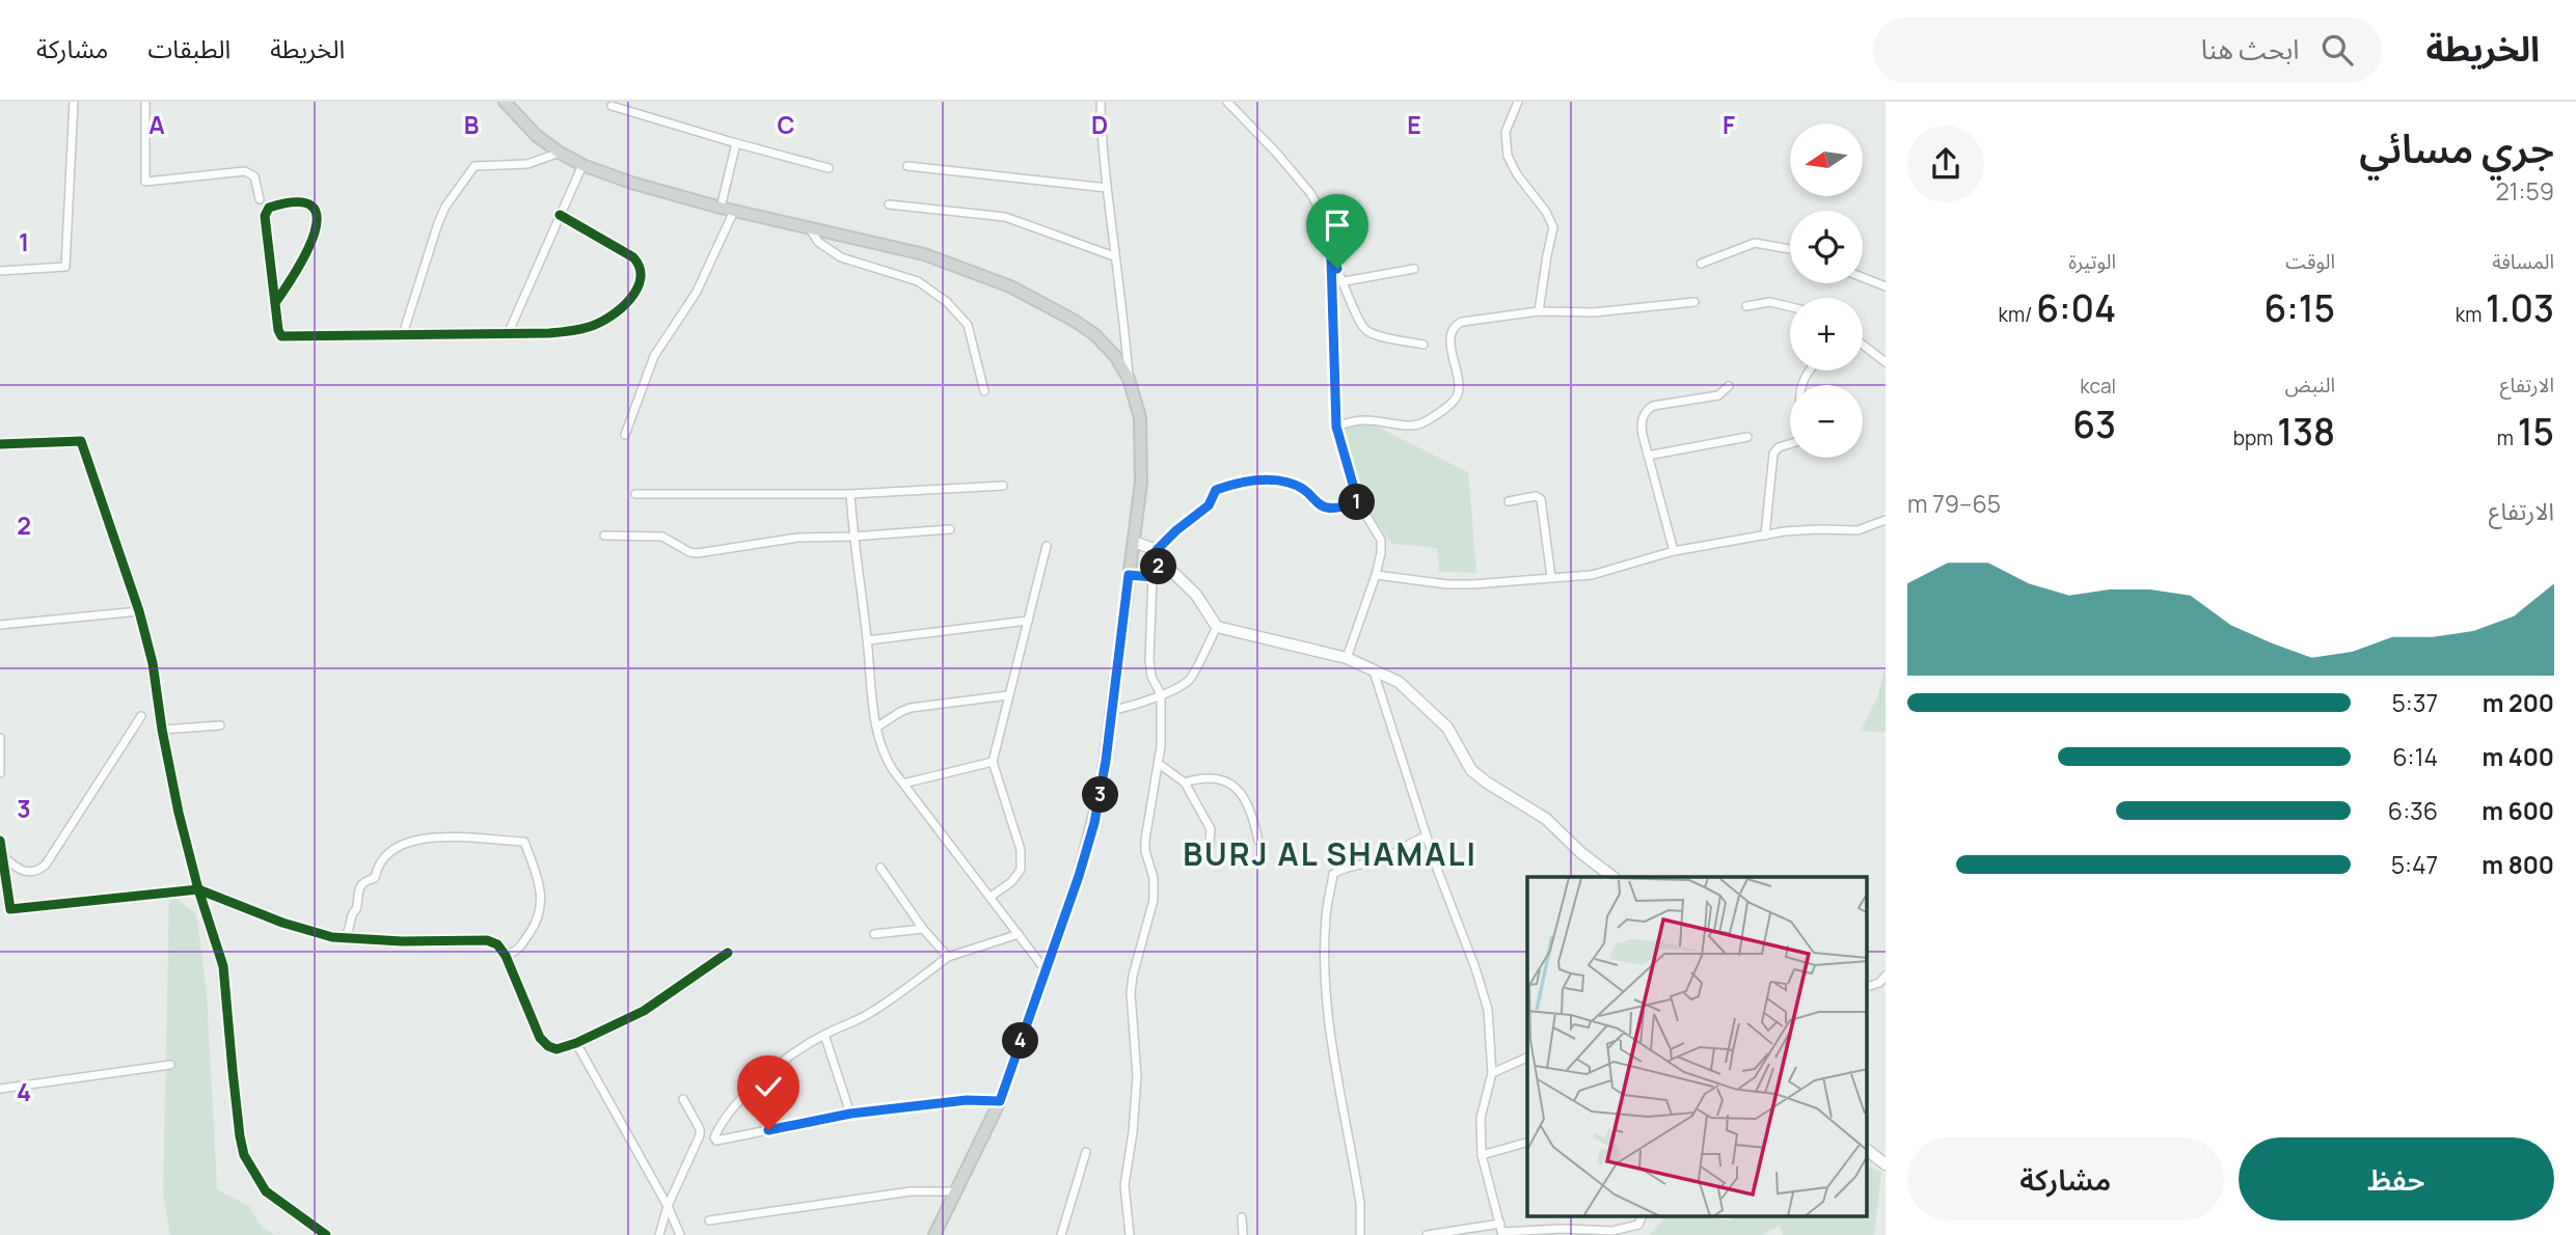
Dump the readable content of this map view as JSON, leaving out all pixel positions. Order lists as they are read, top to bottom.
{
  "districts": ["BURJ AL SHAMALI"],
  "north": "left",
  "page": {
    "header": "الخريطة",
    "search": "ابحث هنا",
    "nav": ["الخريطة", "الطبقات", "مشاركة"],
    "heading": ["جري مسائي", "21:59"],
    "map_buttons": ["+", "−"],
    "stats": [
      ["المسافة", "1.03 km"],
      ["الوقت", "6:15"],
      ["الوتيرة", "6:04 /km"],
      ["الارتفاع", "15 m"],
      ["النبض", "138 bpm"],
      ["kcal", "63"]
    ],
    "chart": ["الارتفاع", "65–79 m"],
    "pins": [
      "1",
      "2",
      "3",
      "4"
    ],
    "list": [
      {
        "name": "200 m",
        "note": "5:37"
      },
      {
        "name": "400 m",
        "note": "6:14"
      },
      {
        "name": "600 m",
        "note": "6:36"
      },
      {
        "name": "800 m",
        "note": "5:47"
      }
    ],
    "buttons": ["حفظ", "مشاركة"]
  },
  "grid": {
    "columns": [
      "A",
      "B",
      "C",
      "D",
      "E",
      "F"
    ],
    "rows": [
      "1",
      "2",
      "3",
      "4"
    ]
  }
}
